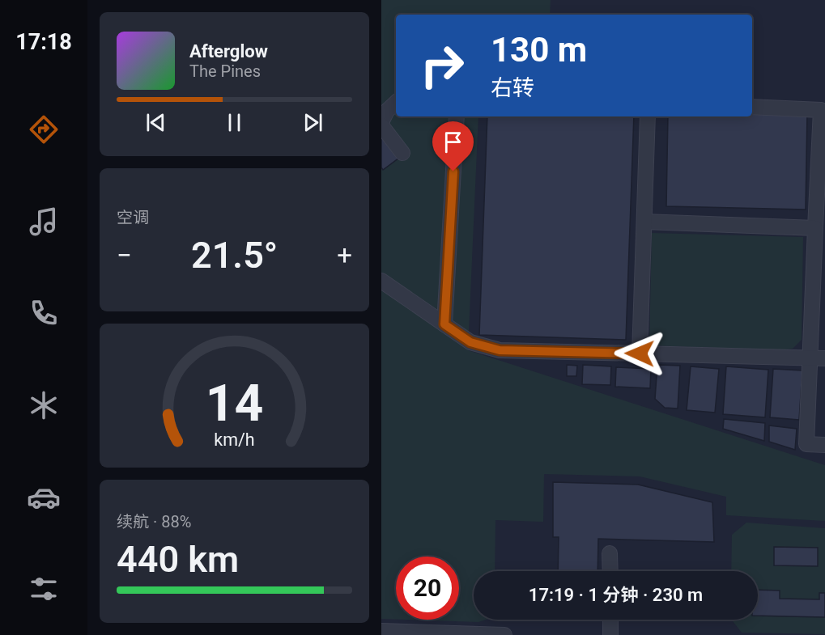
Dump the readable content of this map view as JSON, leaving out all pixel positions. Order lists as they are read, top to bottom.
{
  "page": {
    "tabs": "17:18",
    "turn": ["130 m", "右转"],
    "song": ["Afterglow", "The Pines"],
    "tile": [
      "空调",
      ["续航 · 88%", "440 km"]
    ],
    "heat": ["−", "21.5°", "+"],
    "limit": "20",
    "trip": "17:19 · 1 分钟 · 230 m",
    "gauge": ["14", "km/h"]
  }
}
